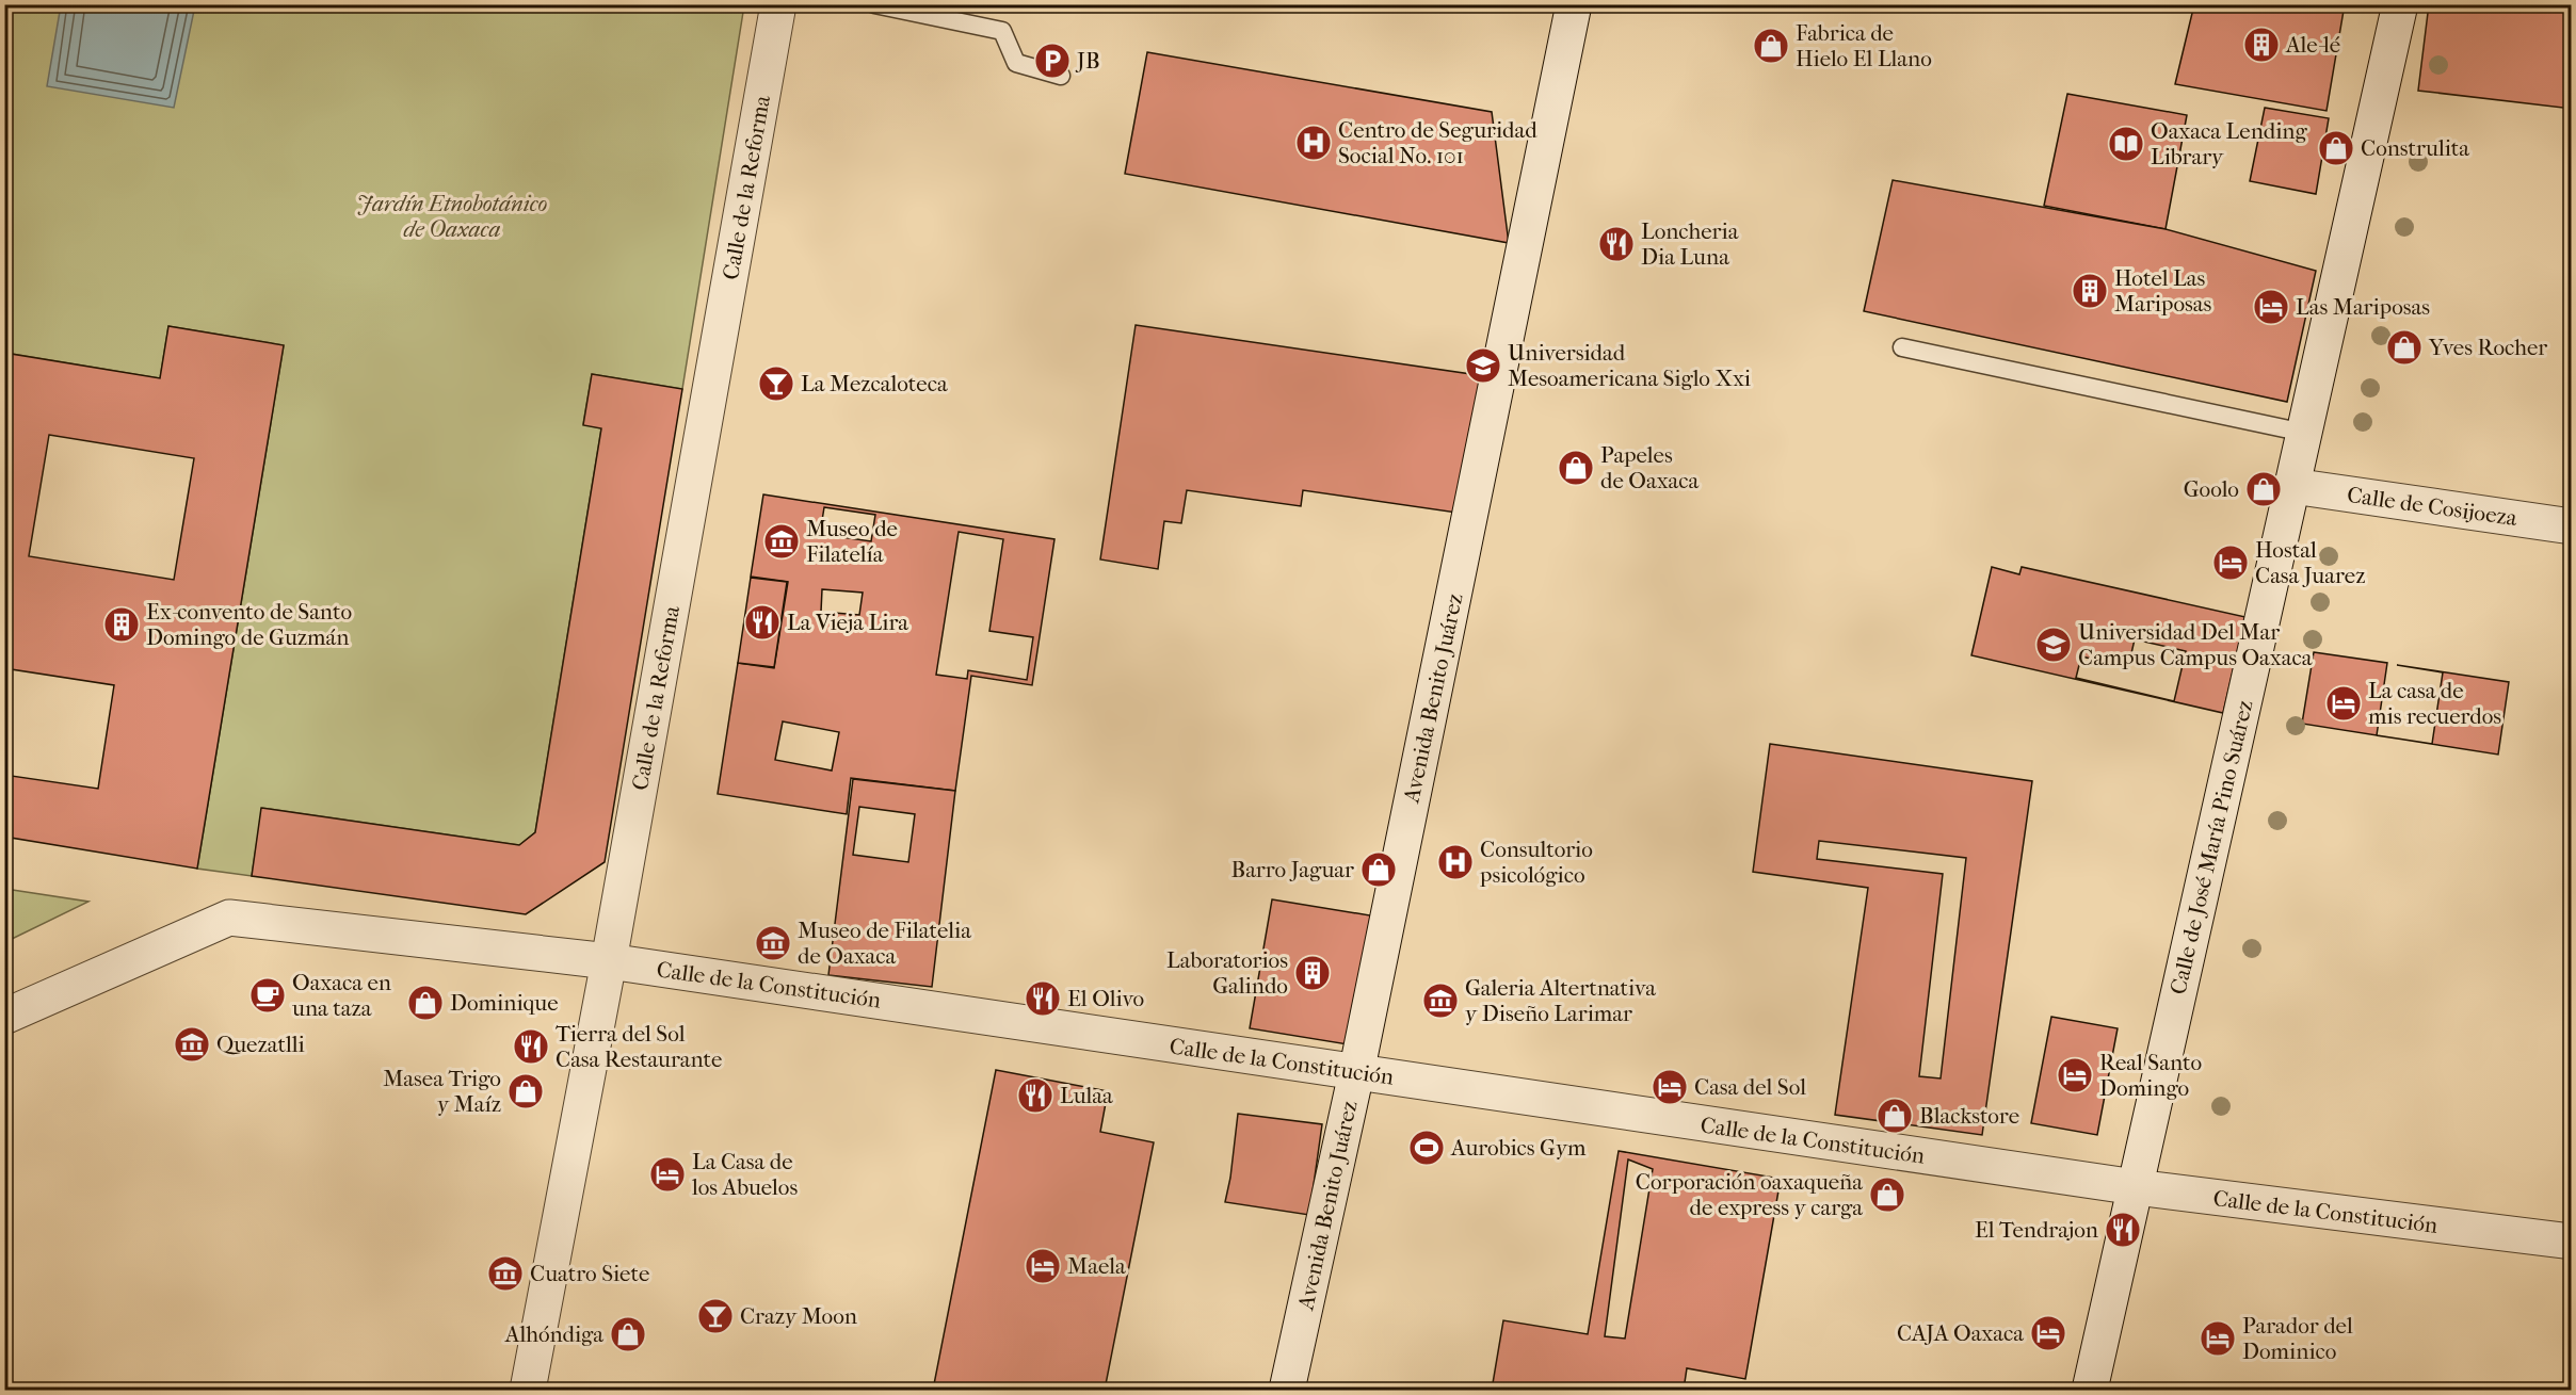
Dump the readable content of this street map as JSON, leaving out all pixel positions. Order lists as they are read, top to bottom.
{
  "streets": {
    "street": [
      "Calle de la Reforma",
      "Calle de Cosijoeza",
      "Avenida Benito Juárez",
      "Calle de José María Pino Suárez",
      "Calle de la Constitución"
    ]
  },
  "crossings": [
    ["Calle de la Reforma", "Calle de la Constitución"],
    ["Calle de Cosijoeza", "Calle de José María Pino Suárez"],
    ["Avenida Benito Juárez", "Calle de la Constitución"],
    ["Calle de José María Pino Suárez", "Calle de la Constitución"]
  ],
  "parks": ["Jardín Etnobotánico de Oaxaca"],
  "places": {
    "building": [
      "Ale-lé",
      "Hotel Las Mariposas",
      "Ex-convento de Santo Domingo de Guzmán",
      "Laboratorios Galindo"
    ],
    "shop": [
      "Fabrica de Hielo El Llano",
      "Construlita",
      "Yves Rocher",
      "Papeles de Oaxaca",
      "Goolo",
      "Barro Jaguar",
      "Dominique",
      "Masea Trigo y Maíz",
      "Blackstore",
      "Corporación oaxaqueña de express y carga",
      "Alhóndiga"
    ],
    "parking": ["JB"],
    "hospital": ["Centro de Seguridad Social No. 101", "Consultorio psicológico"],
    "library": ["Oaxaca Lending Library"],
    "restaurant": [
      "Loncheria Dia Luna",
      "La Vieja Lira",
      "El Olivo",
      "Tierra del Sol Casa Restaurante",
      "Lulaa",
      "El Tendrajon"
    ],
    "hotel": [
      "Las Mariposas",
      "Hostal Casa Juarez",
      "La casa de mis recuerdos",
      "Real Santo Domingo",
      "Casa del Sol",
      "La Casa de los Abuelos",
      "Maela",
      "CAJA Oaxaca",
      "Parador del Dominico"
    ],
    "school or university": ["Universidad Mesoamericana Siglo Xxi", "Universidad Del Mar Campus Campus Oaxaca"],
    "bar": ["La Mezcaloteca", "Crazy Moon"],
    "museum": [
      "Museo de Filatelía",
      "Museo de Filatelia de Oaxaca",
      "Galeria Altertnativa y Diseño Larimar",
      "Quezatlli",
      "Cuatro Siete"
    ],
    "cafe": ["Oaxaca en una taza"],
    "sports": ["Aurobics Gym"]
  }
}
